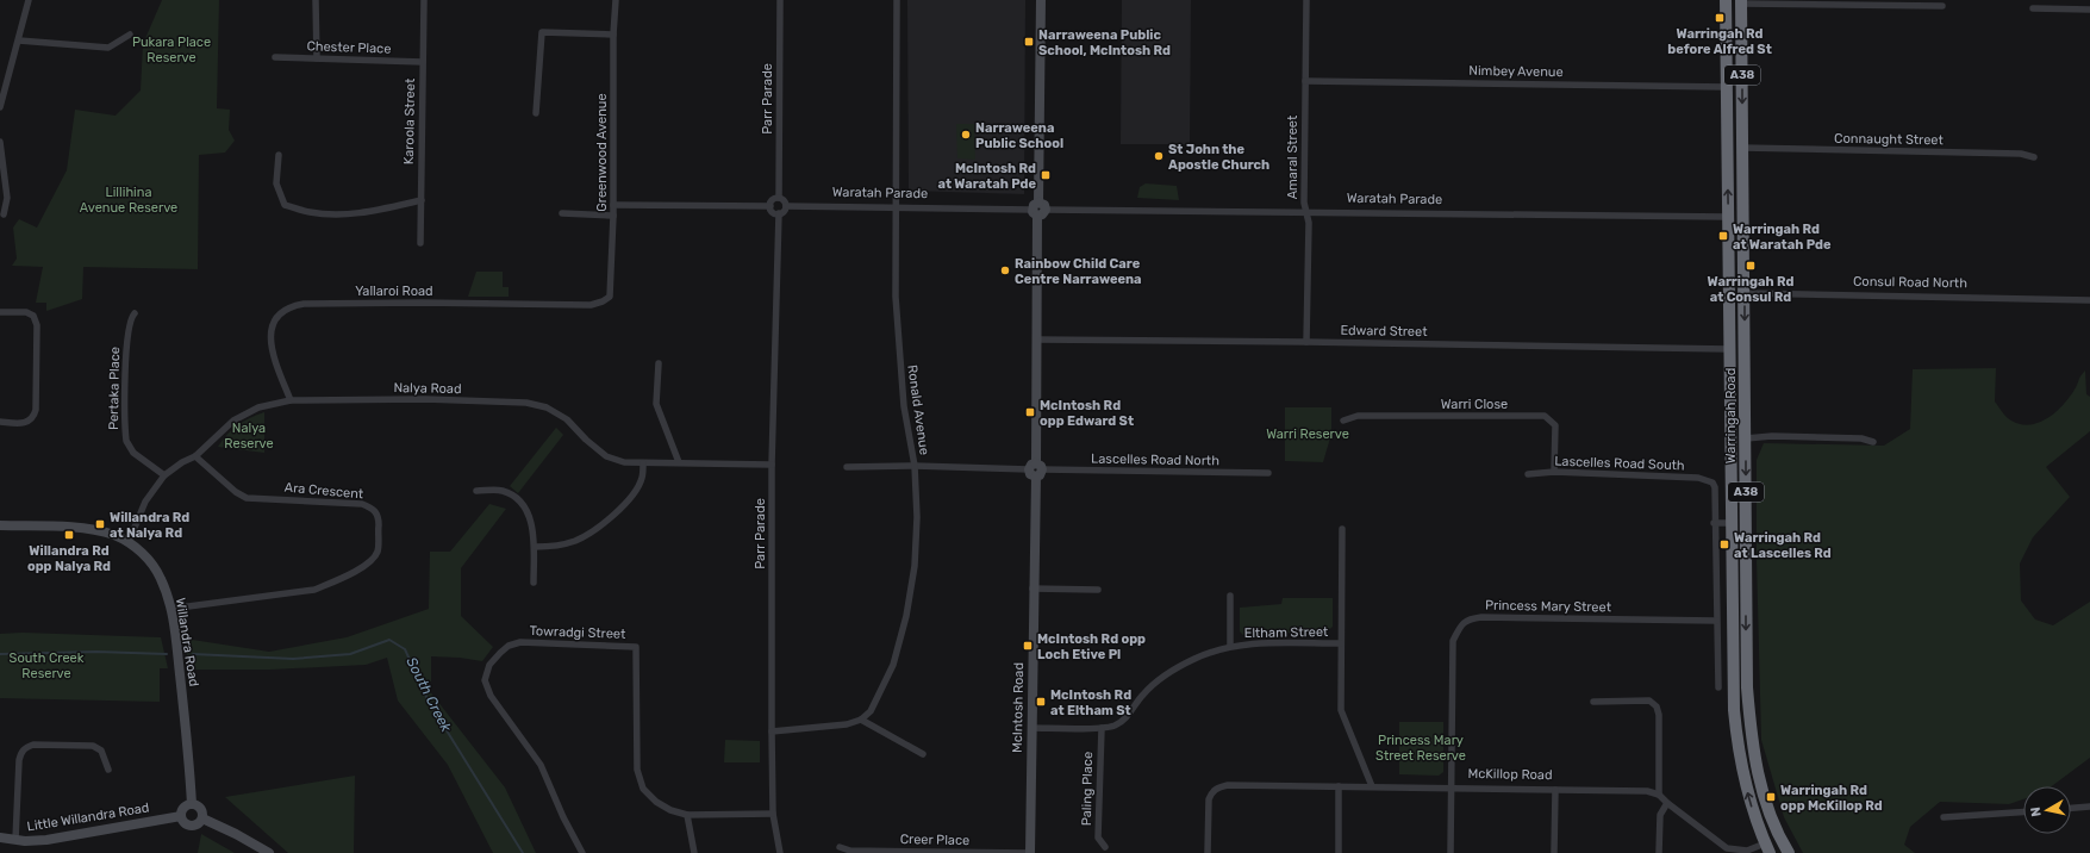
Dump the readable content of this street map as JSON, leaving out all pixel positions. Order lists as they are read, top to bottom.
{
  "streets": {
    "highway": [
      "A38",
      "Waratah Parade",
      "Consul Road North",
      "Warringah Road"
    ],
    "street": [
      "Chester Place",
      "Nimbey Avenue",
      "Parr Parade",
      "Karoola Street",
      "Connaught Street",
      "Greenwood Avenue",
      "Amaral Street",
      "Yallaroi Road",
      "Edward Street",
      "Pertaka Place",
      "Nalya Road",
      "Warri Close",
      "Ronald Avenue",
      "Lascelles Road North",
      "Lascelles Road South",
      "Ara Crescent",
      "Princess Mary Street",
      "Towradgi Street",
      "Eltham Street",
      "Willandra Road",
      "McIntosh Road",
      "McKillop Road",
      "Paling Place",
      "Little Willandra Road",
      "Creer Place"
    ]
  },
  "crossings": [
    ["Chester Place", "Karoola Street"],
    ["Nimbey Avenue", "Amaral Street"],
    ["Nimbey Avenue", "Warringah Road"],
    ["Parr Parade", "Waratah Parade"],
    ["Parr Parade", "Nalya Road"],
    ["Parr Parade", "Towradgi Street"],
    ["Connaught Street", "Warringah Road"],
    ["Greenwood Avenue", "Yallaroi Road"],
    ["Amaral Street", "Waratah Parade"],
    ["Amaral Street", "Edward Street"],
    ["Waratah Parade", "Ronald Avenue"],
    ["Waratah Parade", "Warringah Road"],
    ["Waratah Parade", "McIntosh Road"],
    ["Consul Road North", "Warringah Road"],
    ["Yallaroi Road", "Nalya Road"],
    ["Edward Street", "Warringah Road"],
    ["Edward Street", "McIntosh Road"],
    ["Pertaka Place", "Nalya Road"],
    ["Nalya Road", "Ara Crescent"],
    ["Nalya Road", "Willandra Road"],
    ["Warri Close", "Lascelles Road South"],
    ["Ronald Avenue", "Lascelles Road North"],
    ["Lascelles Road North", "McIntosh Road"],
    ["Ara Crescent", "Willandra Road"],
    ["Princess Mary Street", "McKillop Road"],
    ["Eltham Street", "McIntosh Road"],
    ["Eltham Street", "Paling Place"],
    ["Willandra Road", "Little Willandra Road"],
    ["McIntosh Road", "Creer Place"]
  ],
  "water": ["South Creek"],
  "parks": [
    "Pukara Place Reserve",
    "Lillihina Avenue Reserve",
    "Nalya Reserve",
    "Warri Reserve",
    "South Creek Reserve",
    "Princess Mary Street Reserve"
  ],
  "places": {
    "transit": [
      "Warringah Rd before Alfred St",
      "Narraweena Public School, McIntosh Rd",
      "McIntosh Rd at Waratah Pde",
      "Warringah Rd at Waratah Pde",
      "Warringah Rd at Consul Rd",
      "McIntosh Rd opp Edward St",
      "Willandra Rd at Nalya Rd",
      "Willandra Rd opp Nalya Rd",
      "Warringah Rd at Lascelles Rd",
      "McIntosh Rd opp Loch Etive Pl",
      "McIntosh Rd at Eltham St",
      "Warringah Rd opp McKillop Rd"
    ],
    "other": ["Narraweena Public School", "St John the Apostle Church", "Rainbow Child Care Centre Narraweena"]
  },
  "north": "left"
}
